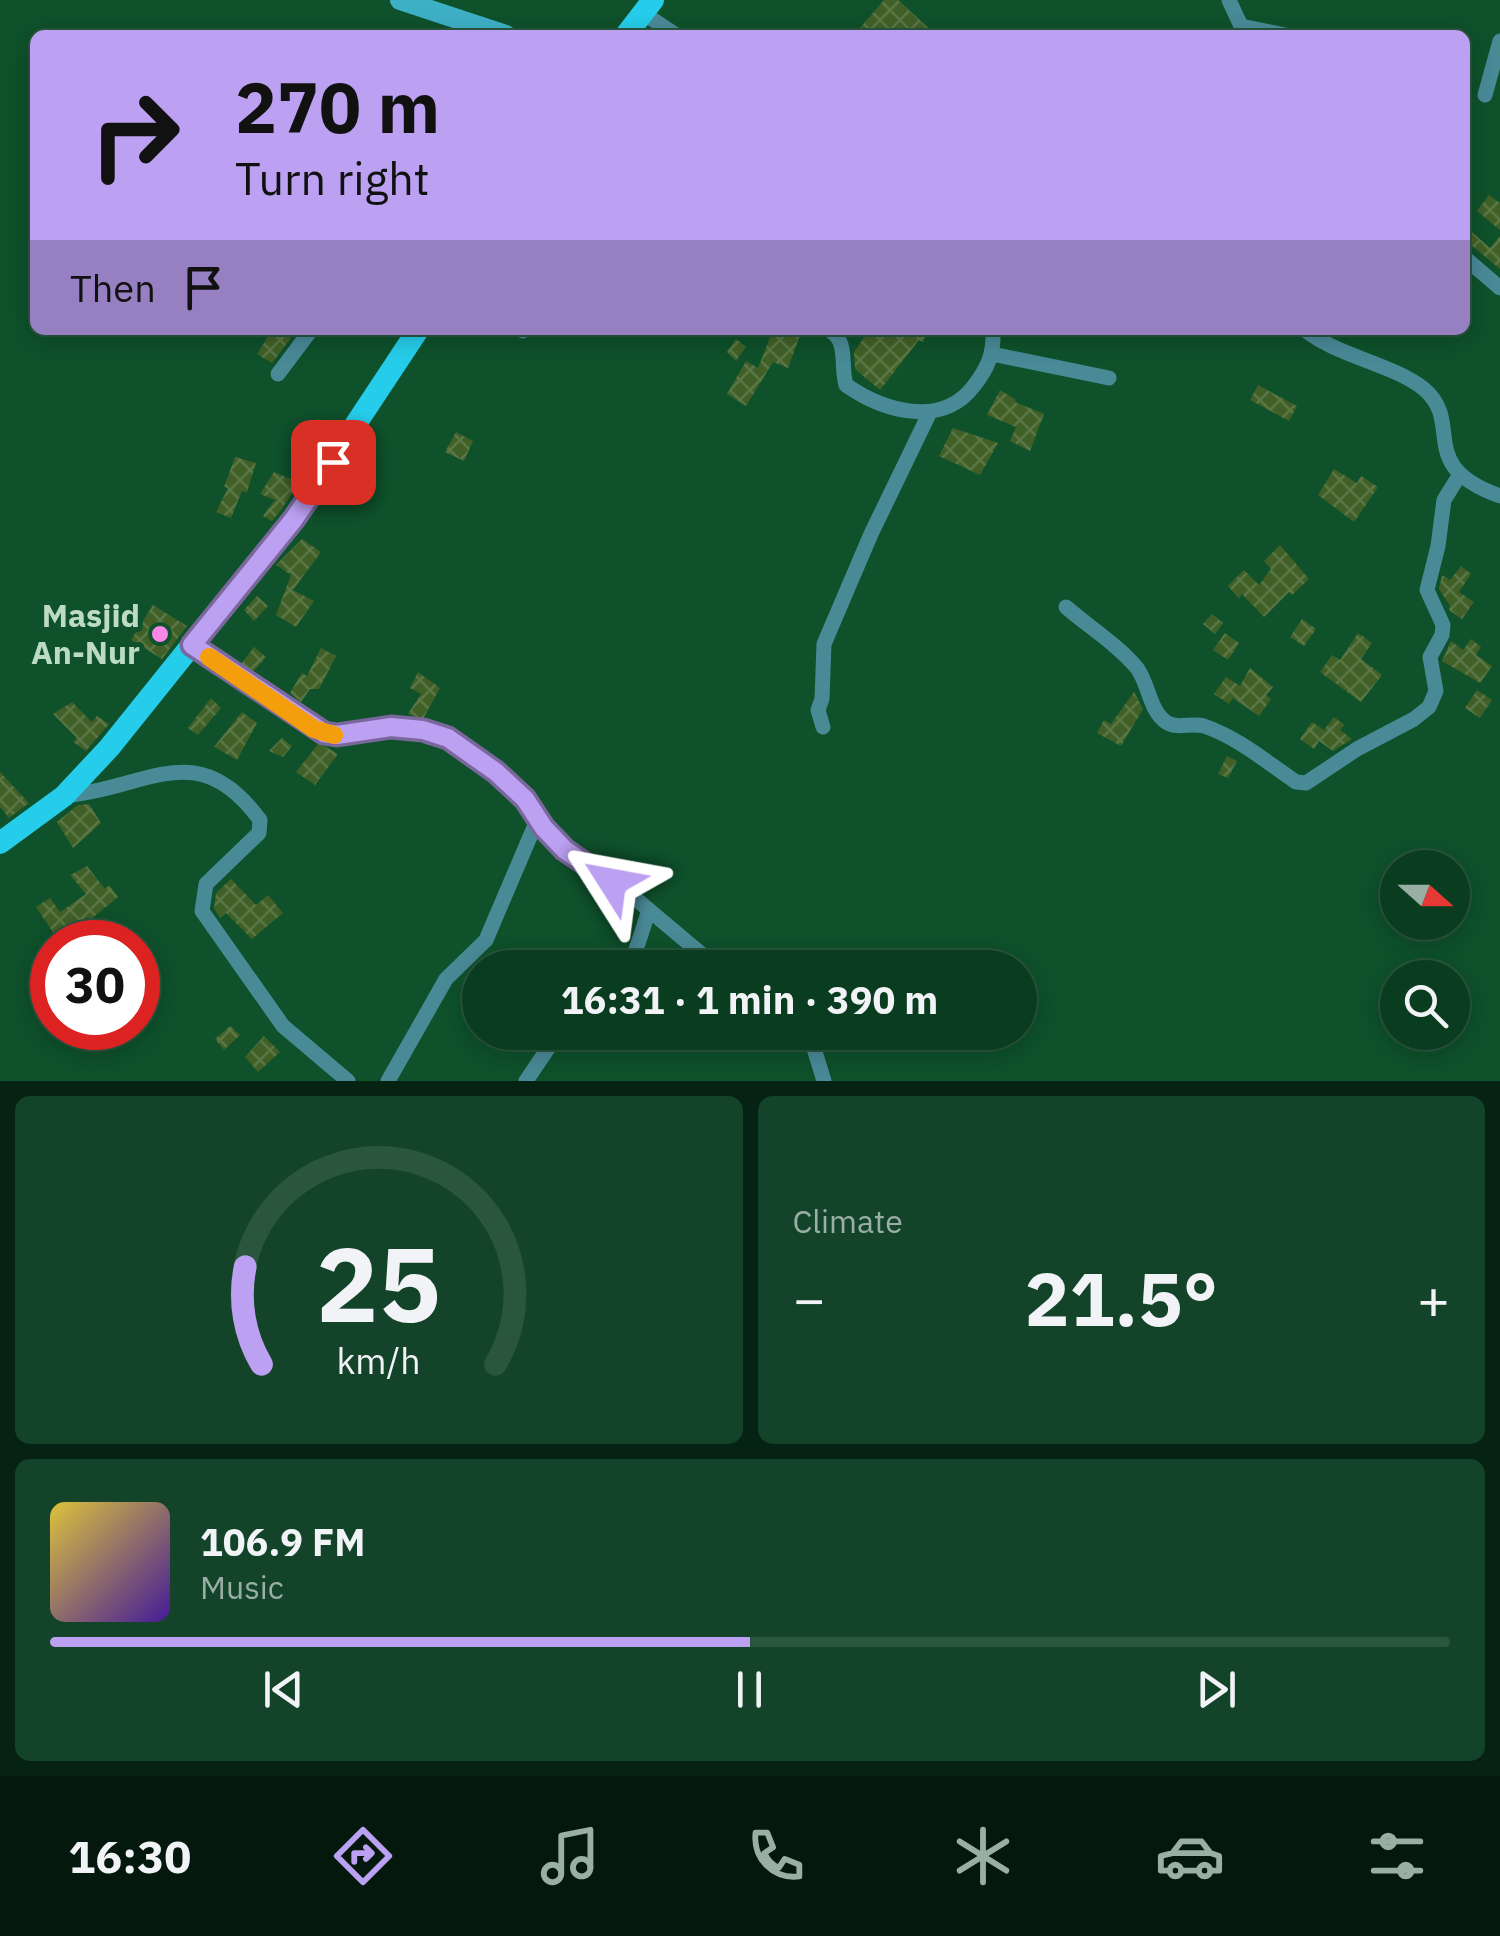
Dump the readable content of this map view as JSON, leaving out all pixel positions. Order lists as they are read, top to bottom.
{
  "places": ["Masjid An-Nur"],
  "north": "right",
  "page": {
    "turn": ["270 m", "Turn right"],
    "then": "Then",
    "limit": "30",
    "trip": "16:31 · 1 min · 390 m",
    "tile": "Climate",
    "heat": ["−", "21.5°", "+"],
    "song": ["106.9 FM", "Music"],
    "tabs": "16:30",
    "gauge": ["25", "km/h"]
  }
}
